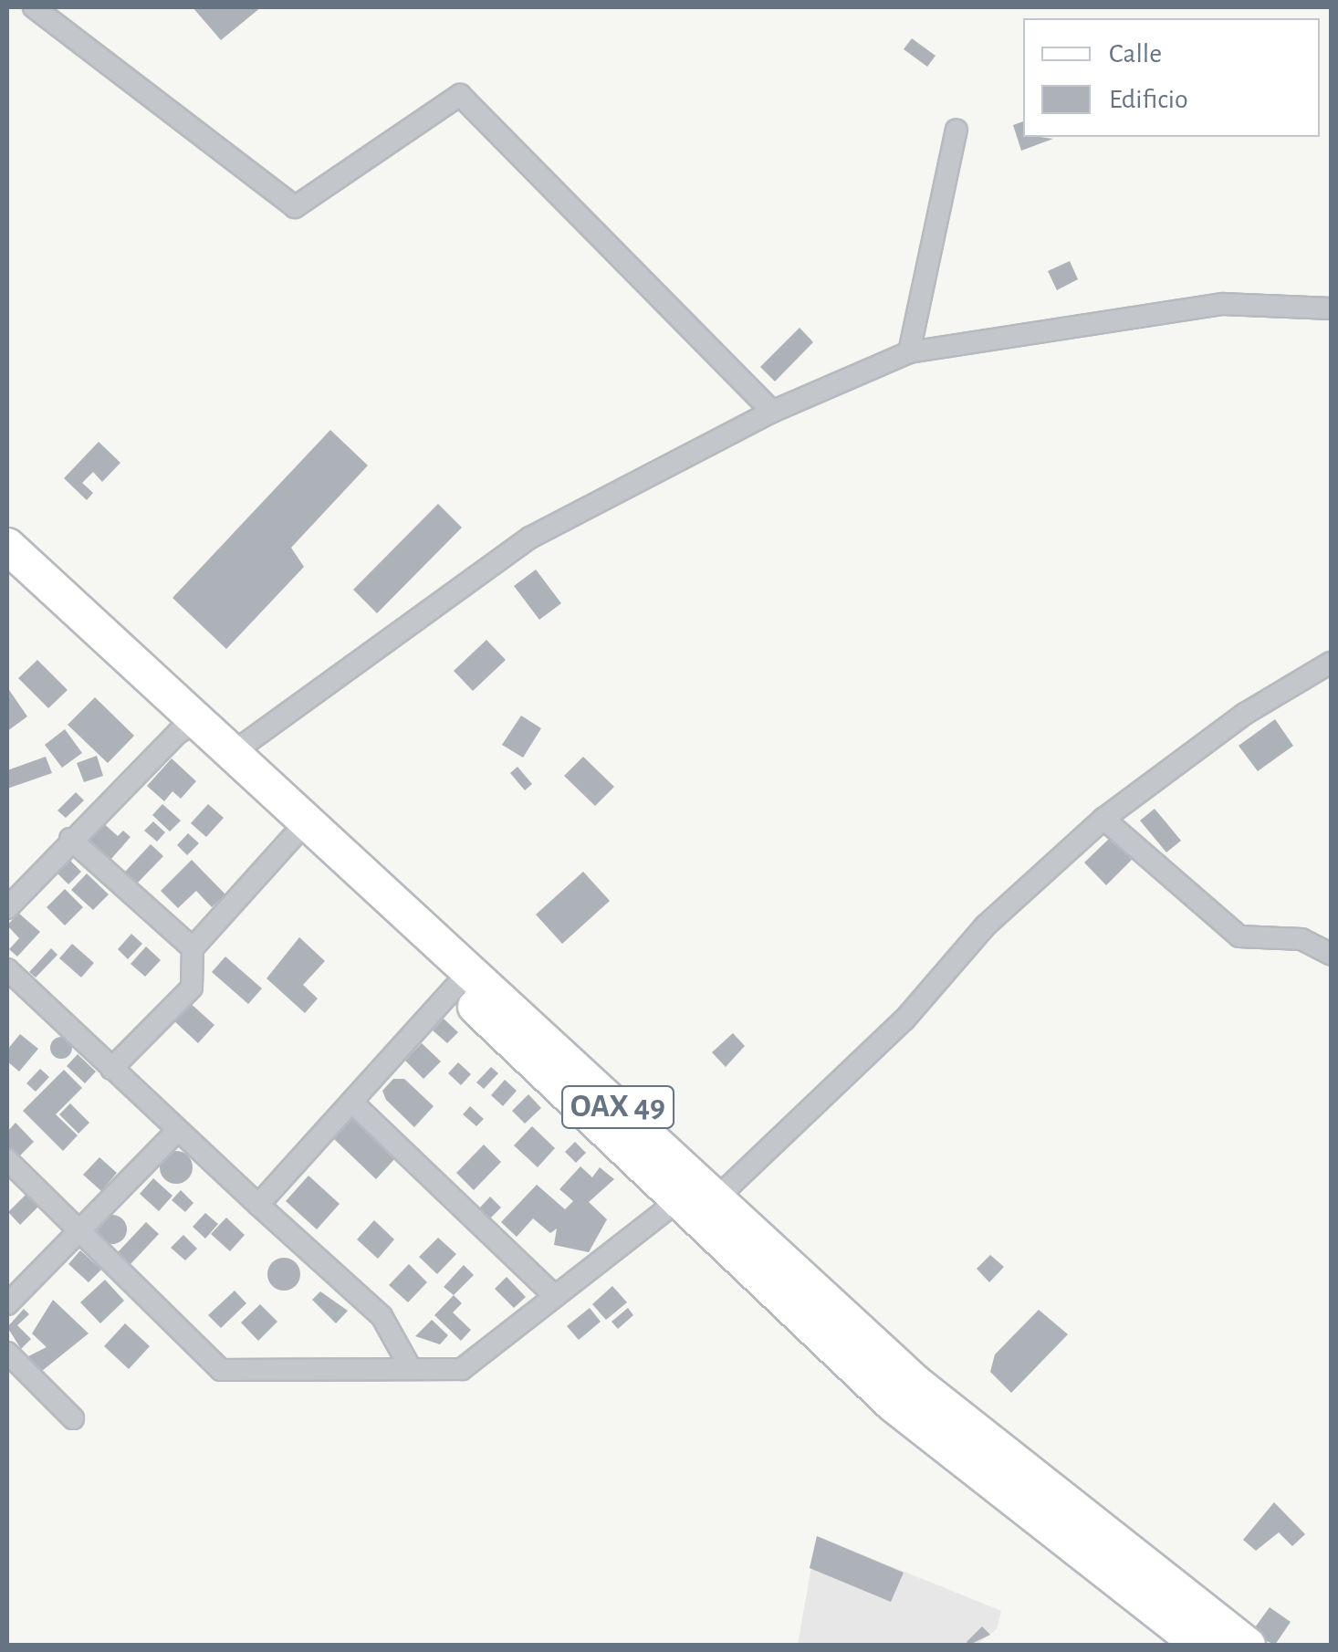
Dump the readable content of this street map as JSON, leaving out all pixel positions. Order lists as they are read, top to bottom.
{
  "streets": {
    "main road": ["OAX 49"]
  },
  "legend": ["Calle", "Edificio"]
}
